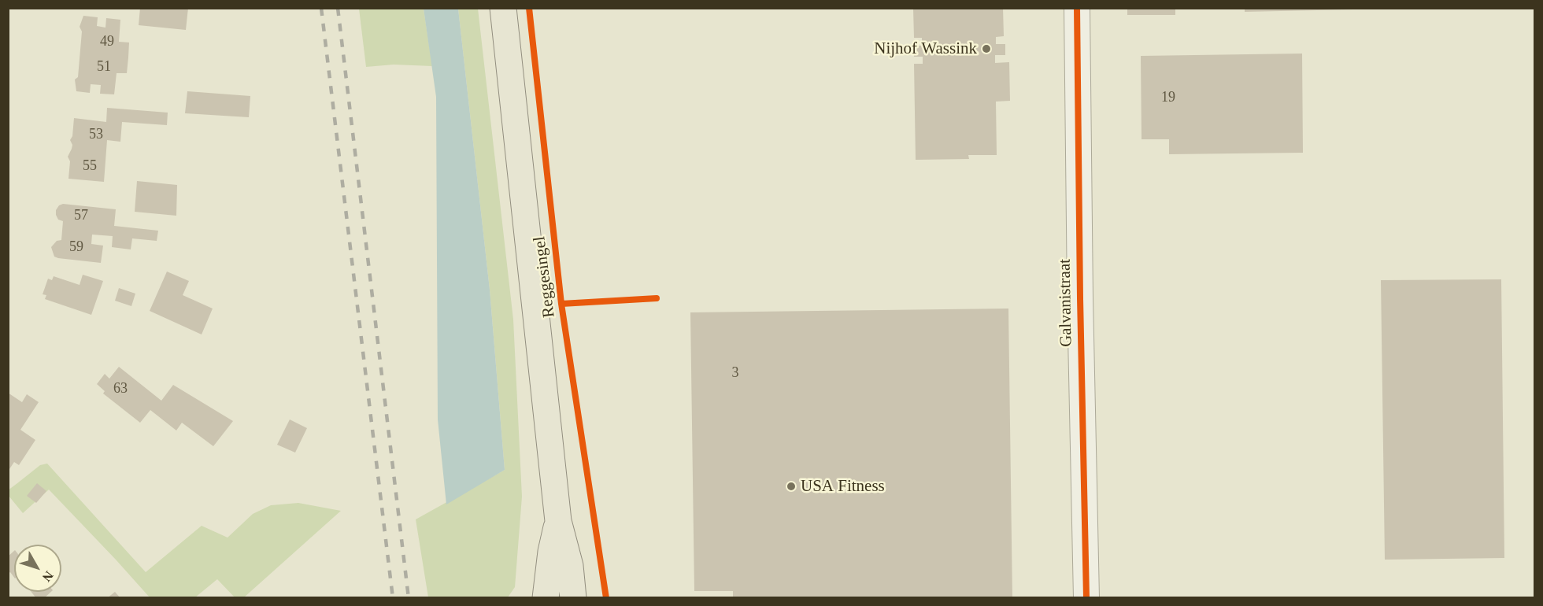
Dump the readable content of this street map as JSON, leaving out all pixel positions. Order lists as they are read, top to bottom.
{
  "streets": {
    "main road": ["Reggesingel"],
    "street": ["Galvanistraat"]
  },
  "places": ["Nijhof Wassink", "USA Fitness"],
  "house_numbers": [
    "49",
    "51",
    "19",
    "53",
    "55",
    "57",
    "59",
    "3",
    "63"
  ],
  "north": "bottom right"
}
